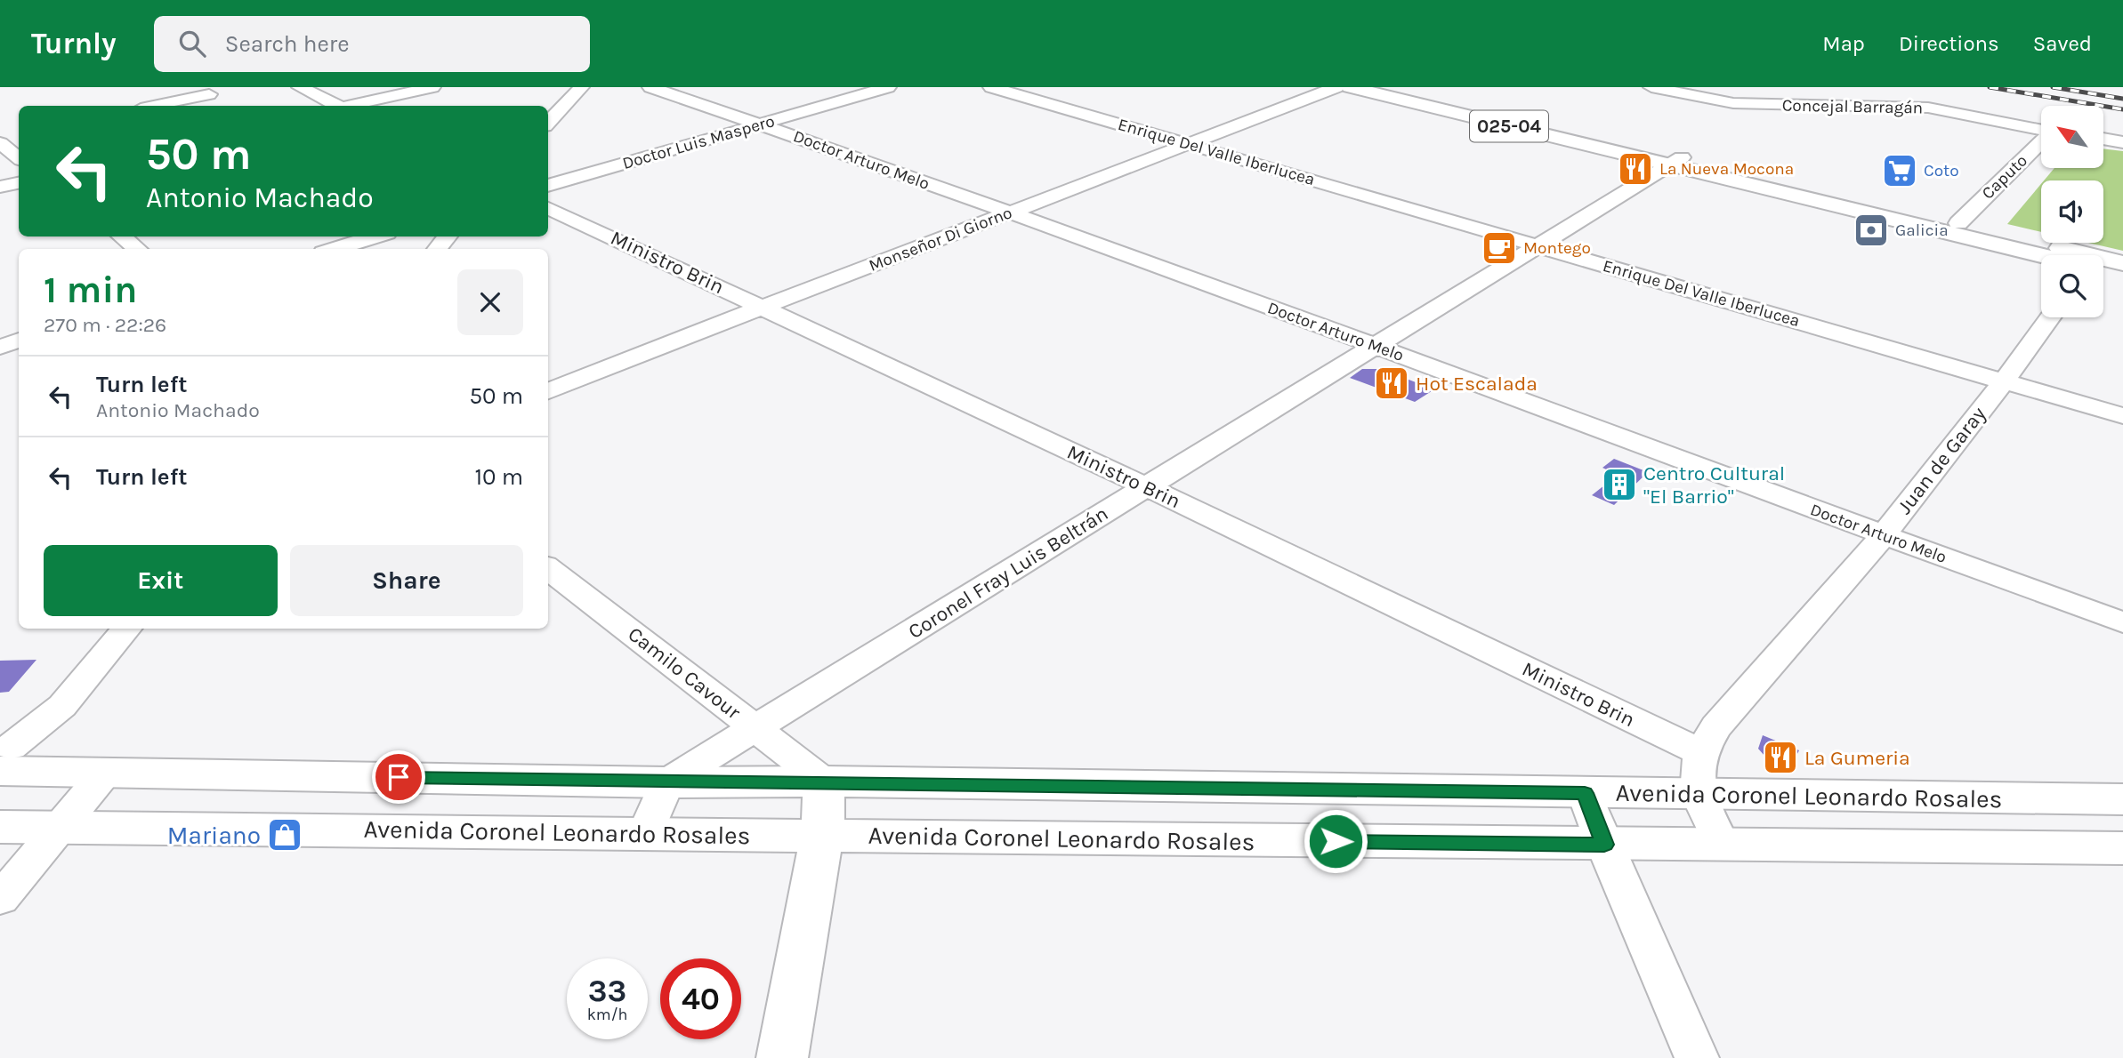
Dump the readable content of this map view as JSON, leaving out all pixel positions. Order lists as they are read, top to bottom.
{
  "streets": {
    "street": [
      "Concejal Barragán",
      "025-04",
      "Doctor Luis Maspero",
      "Enrique Del Valle Iberlucea",
      "Doctor Arturo Melo",
      "Caputo",
      "Monseñor Di Giorno",
      "Ministro Brin",
      "Juan de Garay",
      "Coronel Fray Luis Beltrán",
      "Camilo Cavour",
      "Avenida Coronel Leonardo Rosales"
    ]
  },
  "crossings": [
    ["025-04", "Caputo"],
    ["025-04", "Coronel Fray Luis Beltrán"],
    ["Doctor Luis Maspero", "Doctor Arturo Melo"],
    ["Enrique Del Valle Iberlucea", "Monseñor Di Giorno"],
    ["Enrique Del Valle Iberlucea", "Juan de Garay"],
    ["Enrique Del Valle Iberlucea", "Coronel Fray Luis Beltrán"],
    ["Doctor Arturo Melo", "Monseñor Di Giorno"],
    ["Doctor Arturo Melo", "Juan de Garay"],
    ["Doctor Arturo Melo", "Coronel Fray Luis Beltrán"],
    ["Monseñor Di Giorno", "Ministro Brin"],
    ["Ministro Brin", "Juan de Garay"],
    ["Ministro Brin", "Coronel Fray Luis Beltrán"],
    ["Coronel Fray Luis Beltrán", "Camilo Cavour"],
    ["Coronel Fray Luis Beltrán", "Avenida Coronel Leonardo Rosales"],
    ["Camilo Cavour", "Avenida Coronel Leonardo Rosales"]
  ],
  "places": {
    "restaurant": ["La Nueva Mocona", "Hot Escalada", "La Gumeria"],
    "supermarket": ["Coto"],
    "bank": ["Galicia"],
    "cafe": ["Montego"],
    "building": ["Centro Cultural \"El Barrio\""],
    "shop": ["Mariano"]
  },
  "north": "top left",
  "page": {
    "header": "Turnly",
    "search": "Search here",
    "nav": ["Map", "Directions", "Saved"],
    "turn": ["50 m", "Antonio Machado"],
    "heading": ["1 min", "270 m · 22:26"],
    "list": [
      {
        "name": "Turn left",
        "note": "Antonio Machado",
        "value": "50 m"
      },
      {
        "name": "Turn left",
        "value": "10 m"
      }
    ],
    "buttons": ["Exit", "Share"],
    "speed": "33 km/h",
    "limit": "40"
  }
}
